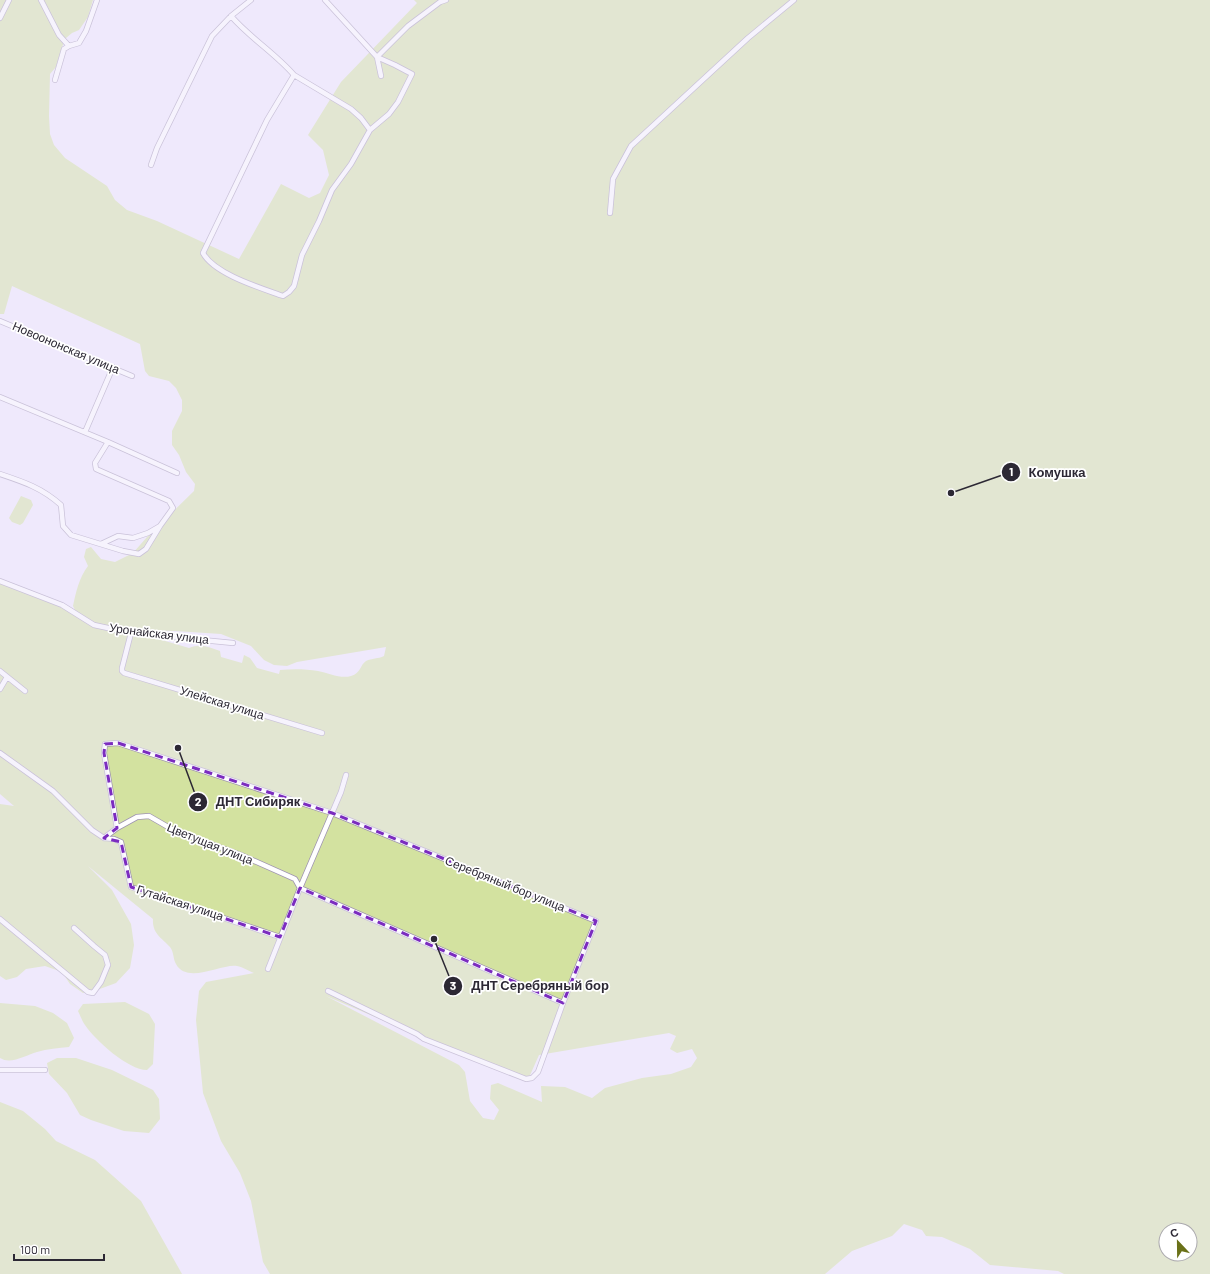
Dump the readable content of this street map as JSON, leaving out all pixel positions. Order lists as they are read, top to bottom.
{
  "streets": {
    "street": [
      "Новоононская улица",
      "Уронайская улица",
      "Улейская улица",
      "Цветущая улица",
      "Серебряный бор улица",
      "Гутайская улица"
    ]
  },
  "crossings": [
    ["Уронайская улица", "Улейская улица"]
  ],
  "places": ["Комушка", "ДНТ Сибиряк", "ДНТ Серебряный бор"],
  "scale_bar": "100 m",
  "north": "top"
}
